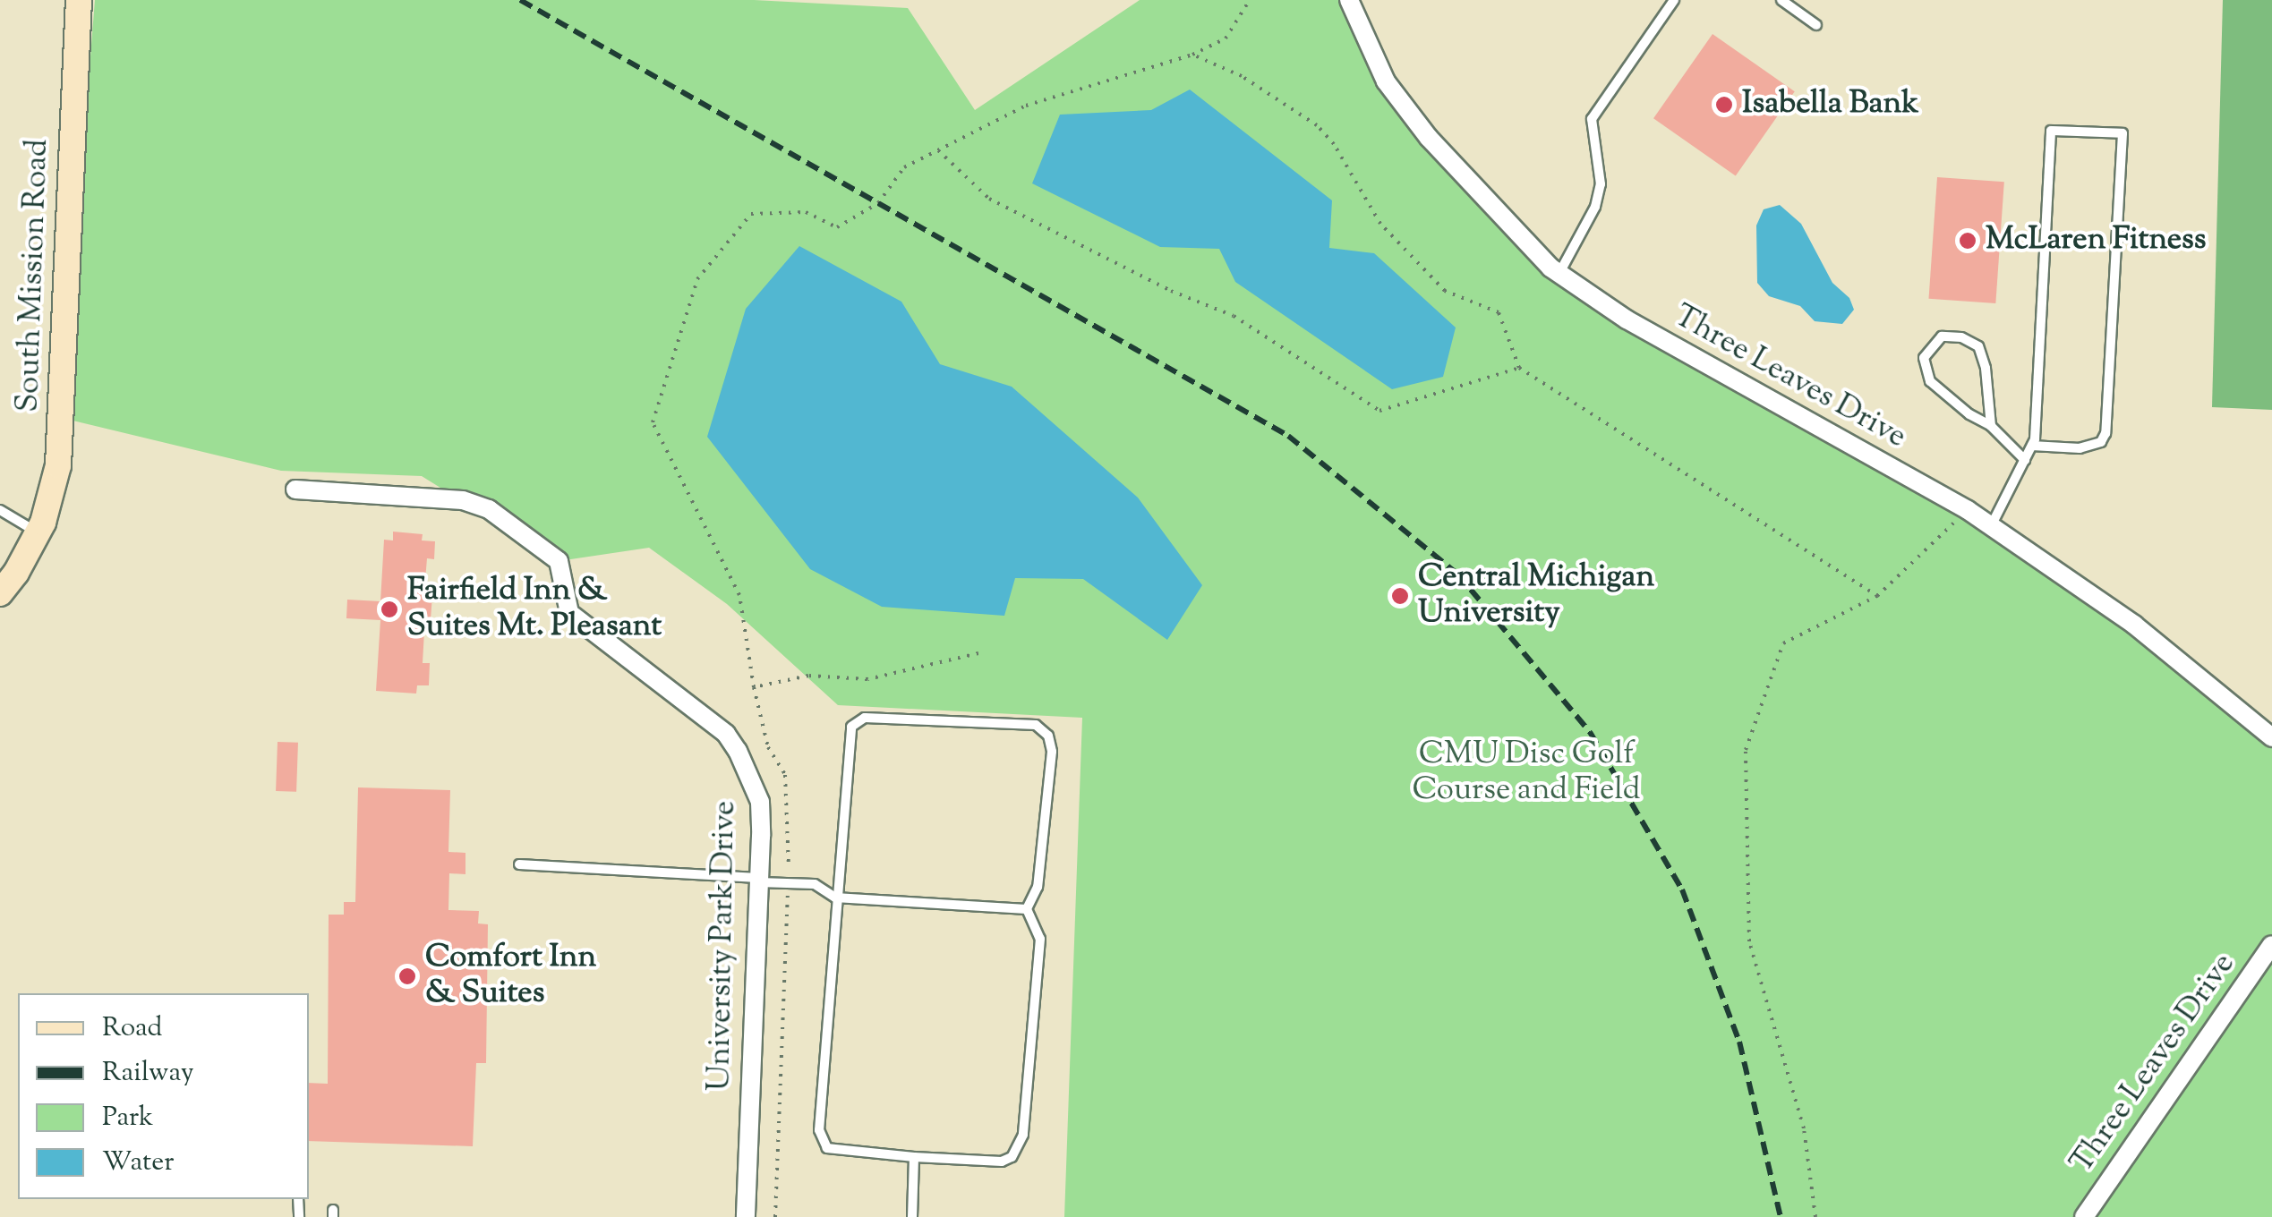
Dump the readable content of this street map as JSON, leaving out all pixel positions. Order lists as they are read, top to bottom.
{
  "streets": {
    "main road": ["South Mission Road"],
    "street": ["Three Leaves Drive", "University Park Drive"]
  },
  "parks": ["CMU Disc Golf Course and Field"],
  "places": [
    "Isabella Bank",
    "McLaren Fitness",
    "Central Michigan University",
    "Fairfield Inn & Suites Mt. Pleasant",
    "Comfort Inn & Suites"
  ],
  "legend": [
    "Road",
    "Railway",
    "Park",
    "Water"
  ]
}
